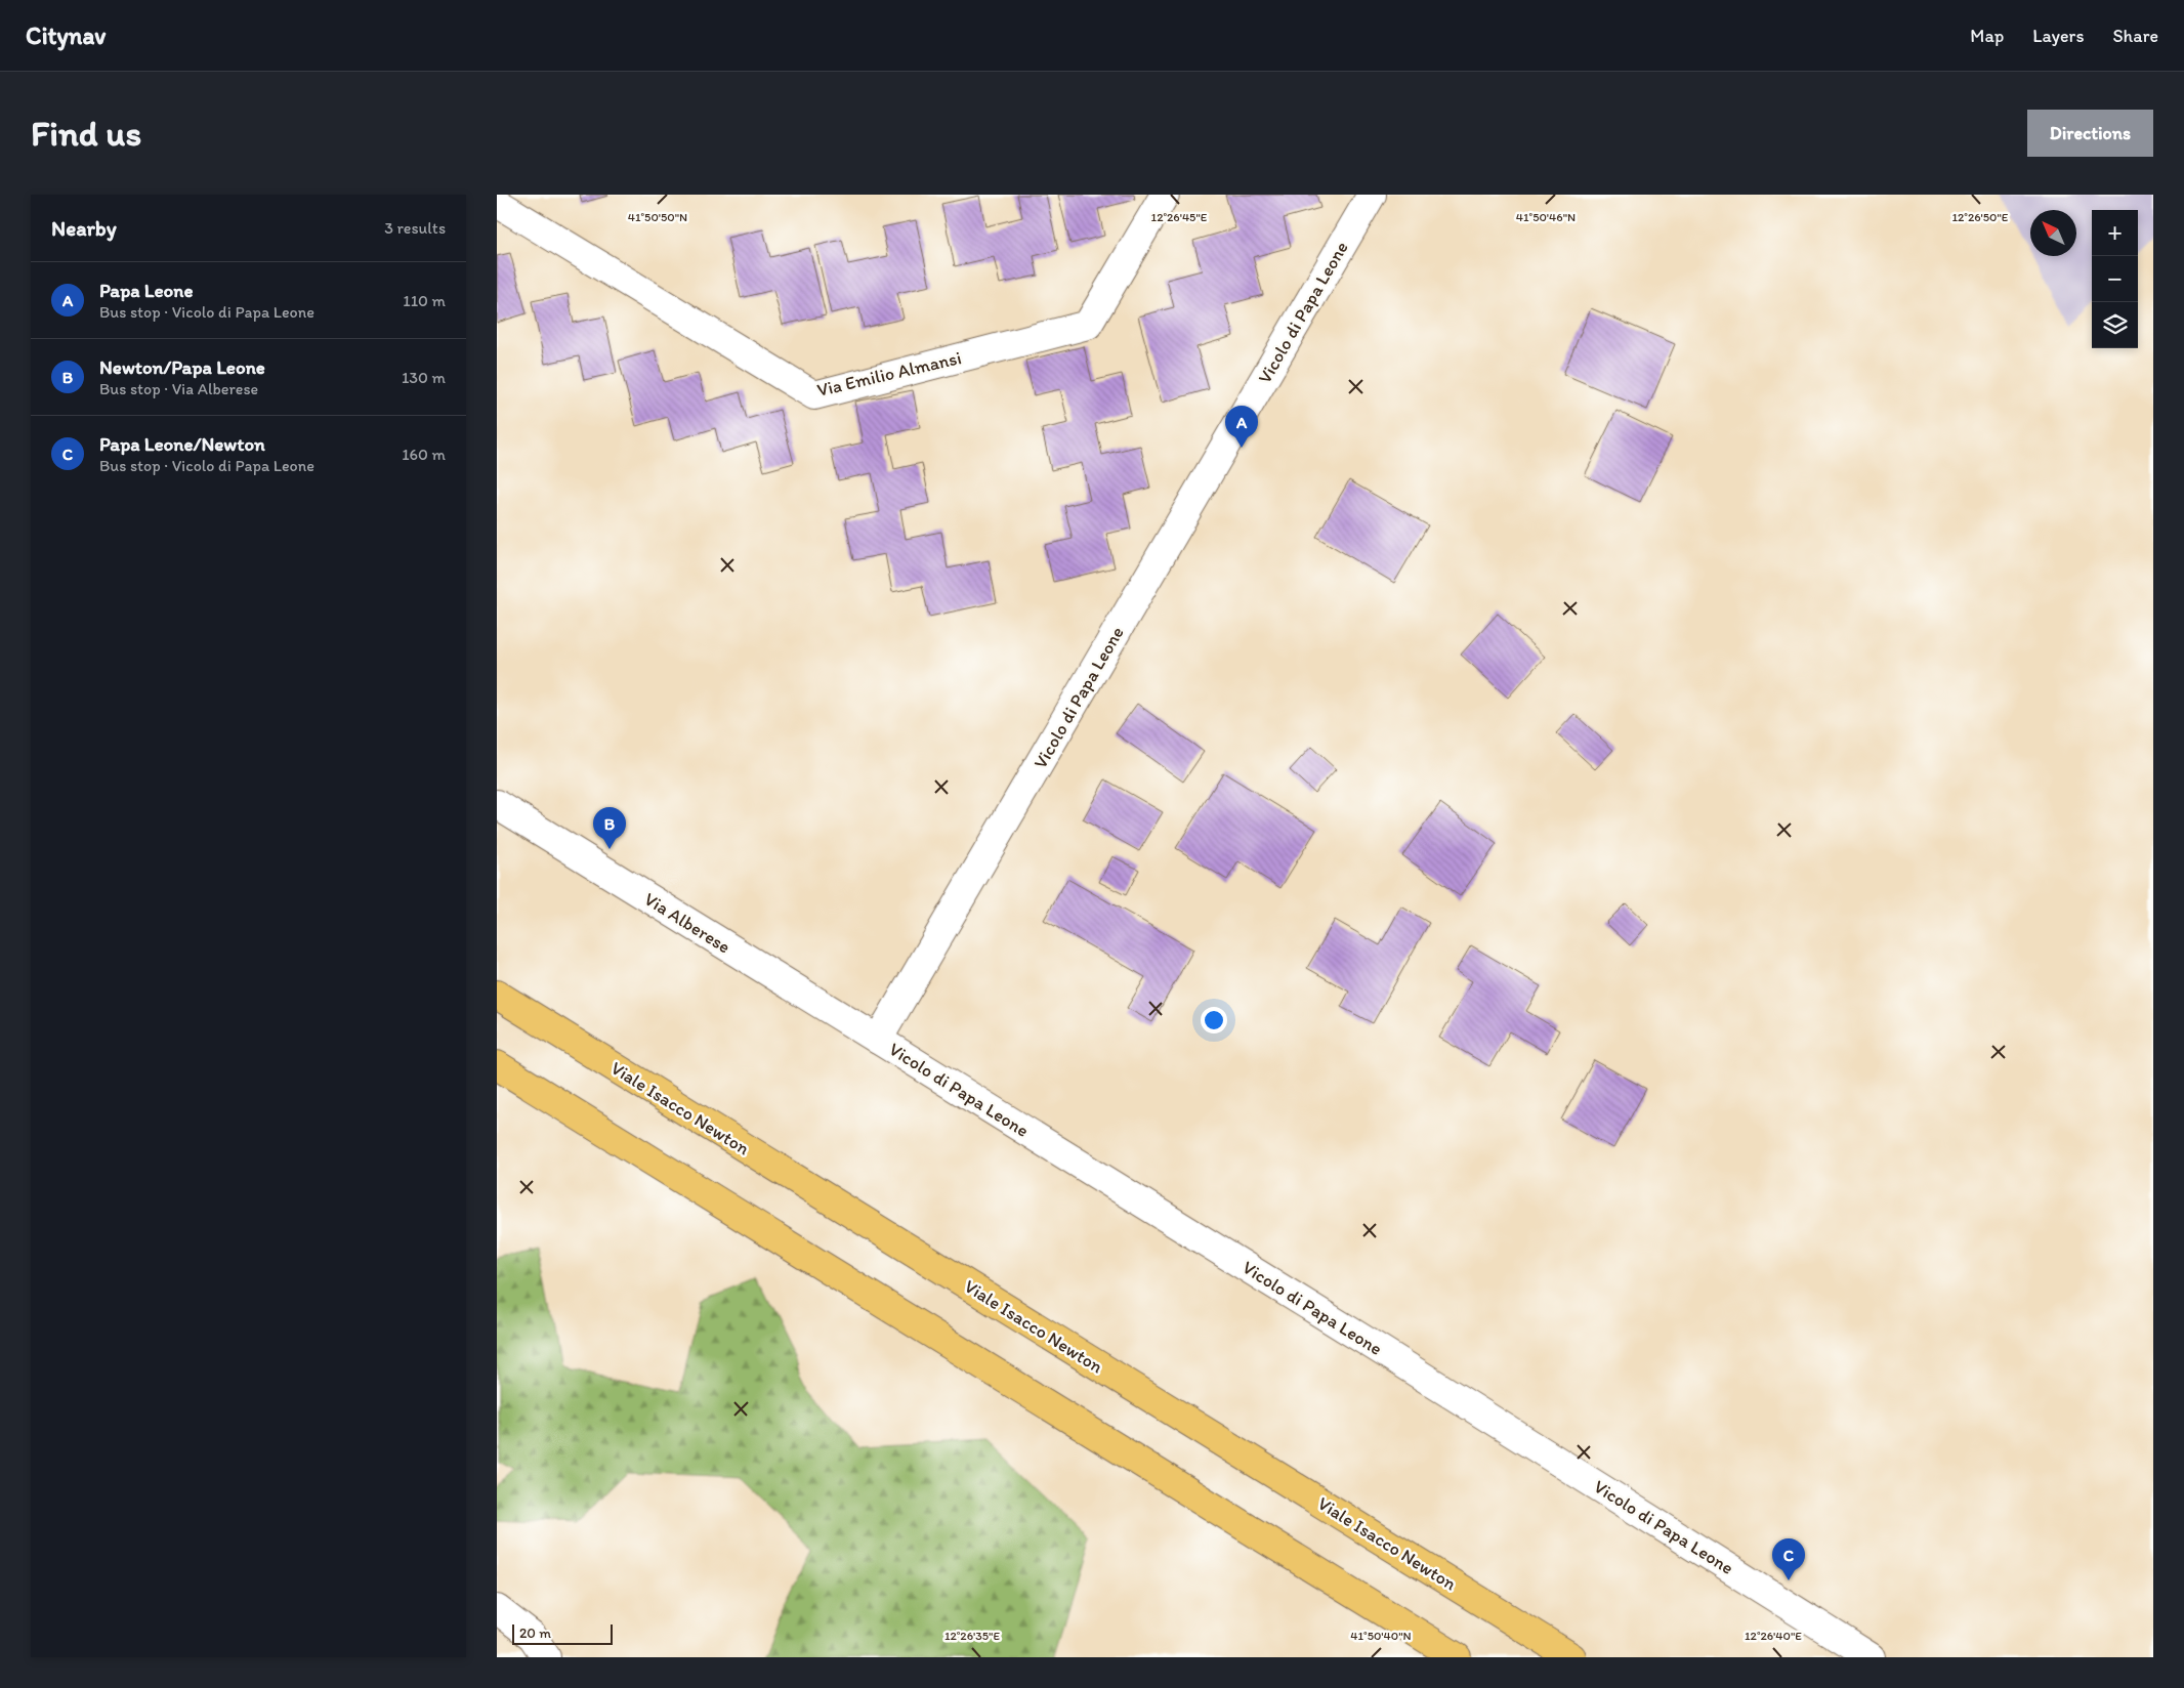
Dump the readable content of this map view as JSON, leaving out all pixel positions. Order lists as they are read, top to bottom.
{
  "streets": {
    "highway": ["Viale Isacco Newton"],
    "street": ["Vicolo di Papa Leone", "Via Emilio Almansi", "Via Alberese"]
  },
  "crossings": [
    ["Vicolo di Papa Leone", "Via Alberese"]
  ],
  "scale_bar": "20 m",
  "north": "top left",
  "page": {
    "header": "Citynav",
    "nav": ["Map", "Layers", "Share"],
    "buttons": "Directions",
    "title": "Find us",
    "heading": ["Nearby", "3 results"],
    "map_buttons": ["+", "−"],
    "list": [
      {
        "mark": "A",
        "name": "Papa Leone",
        "note": "Bus stop · Vicolo di Papa Leone",
        "value": "110 m"
      },
      {
        "mark": "B",
        "name": "Newton/Papa Leone",
        "note": "Bus stop · Via Alberese",
        "value": "130 m"
      },
      {
        "mark": "C",
        "name": "Papa Leone/Newton",
        "note": "Bus stop · Vicolo di Papa Leone",
        "value": "160 m"
      }
    ],
    "pins": ["A", "B", "C"],
    "scale": "20 m"
  },
  "coordinates": [
    "41°50'50\"N",
    "41°50'46\"N",
    "12°26'45\"E",
    "12°26'50\"E",
    "12°26'35\"E",
    "12°26'40\"E",
    "41°50'40\"N"
  ]
}
